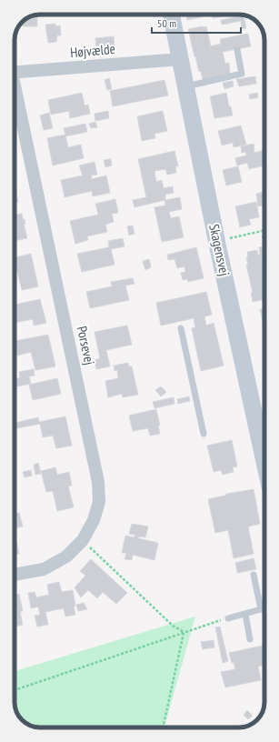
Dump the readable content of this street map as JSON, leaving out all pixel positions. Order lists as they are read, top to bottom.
{
  "streets": {
    "street": ["Højvælde", "Skagensvej", "Porsevej"]
  },
  "crossings": [
    ["Højvælde", "Skagensvej"]
  ],
  "scale_bar": "50 m"
}
